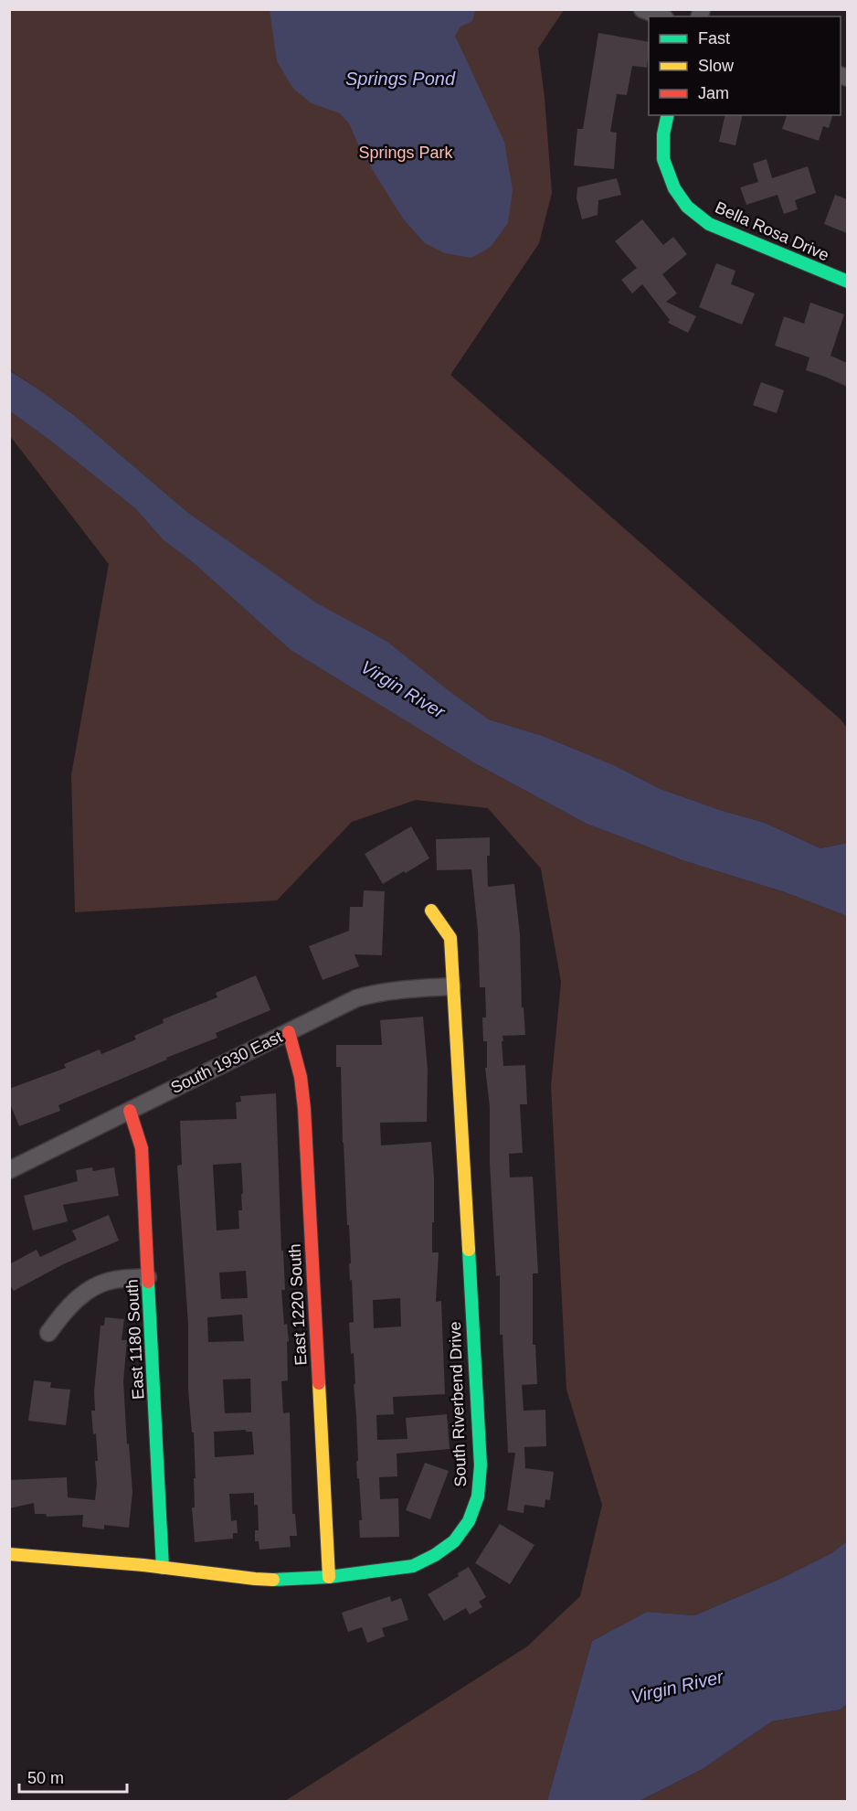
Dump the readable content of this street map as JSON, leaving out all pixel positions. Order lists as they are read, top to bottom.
{
  "streets": {
    "street": [
      "Bella Rosa Drive",
      "South 1930 East",
      "East 1220 South",
      "East 1180 South",
      "South Riverbend Drive"
    ]
  },
  "crossings": [
    ["South 1930 East", "East 1220 South"],
    ["South 1930 East", "East 1180 South"],
    ["South 1930 East", "South Riverbend Drive"],
    ["East 1220 South", "South Riverbend Drive"],
    ["East 1180 South", "South Riverbend Drive"]
  ],
  "water": ["Springs Pond", "Virgin River"],
  "parks": ["Springs Park"],
  "legend": ["Fast", "Slow", "Jam"],
  "scale_bar": "50 m"
}
